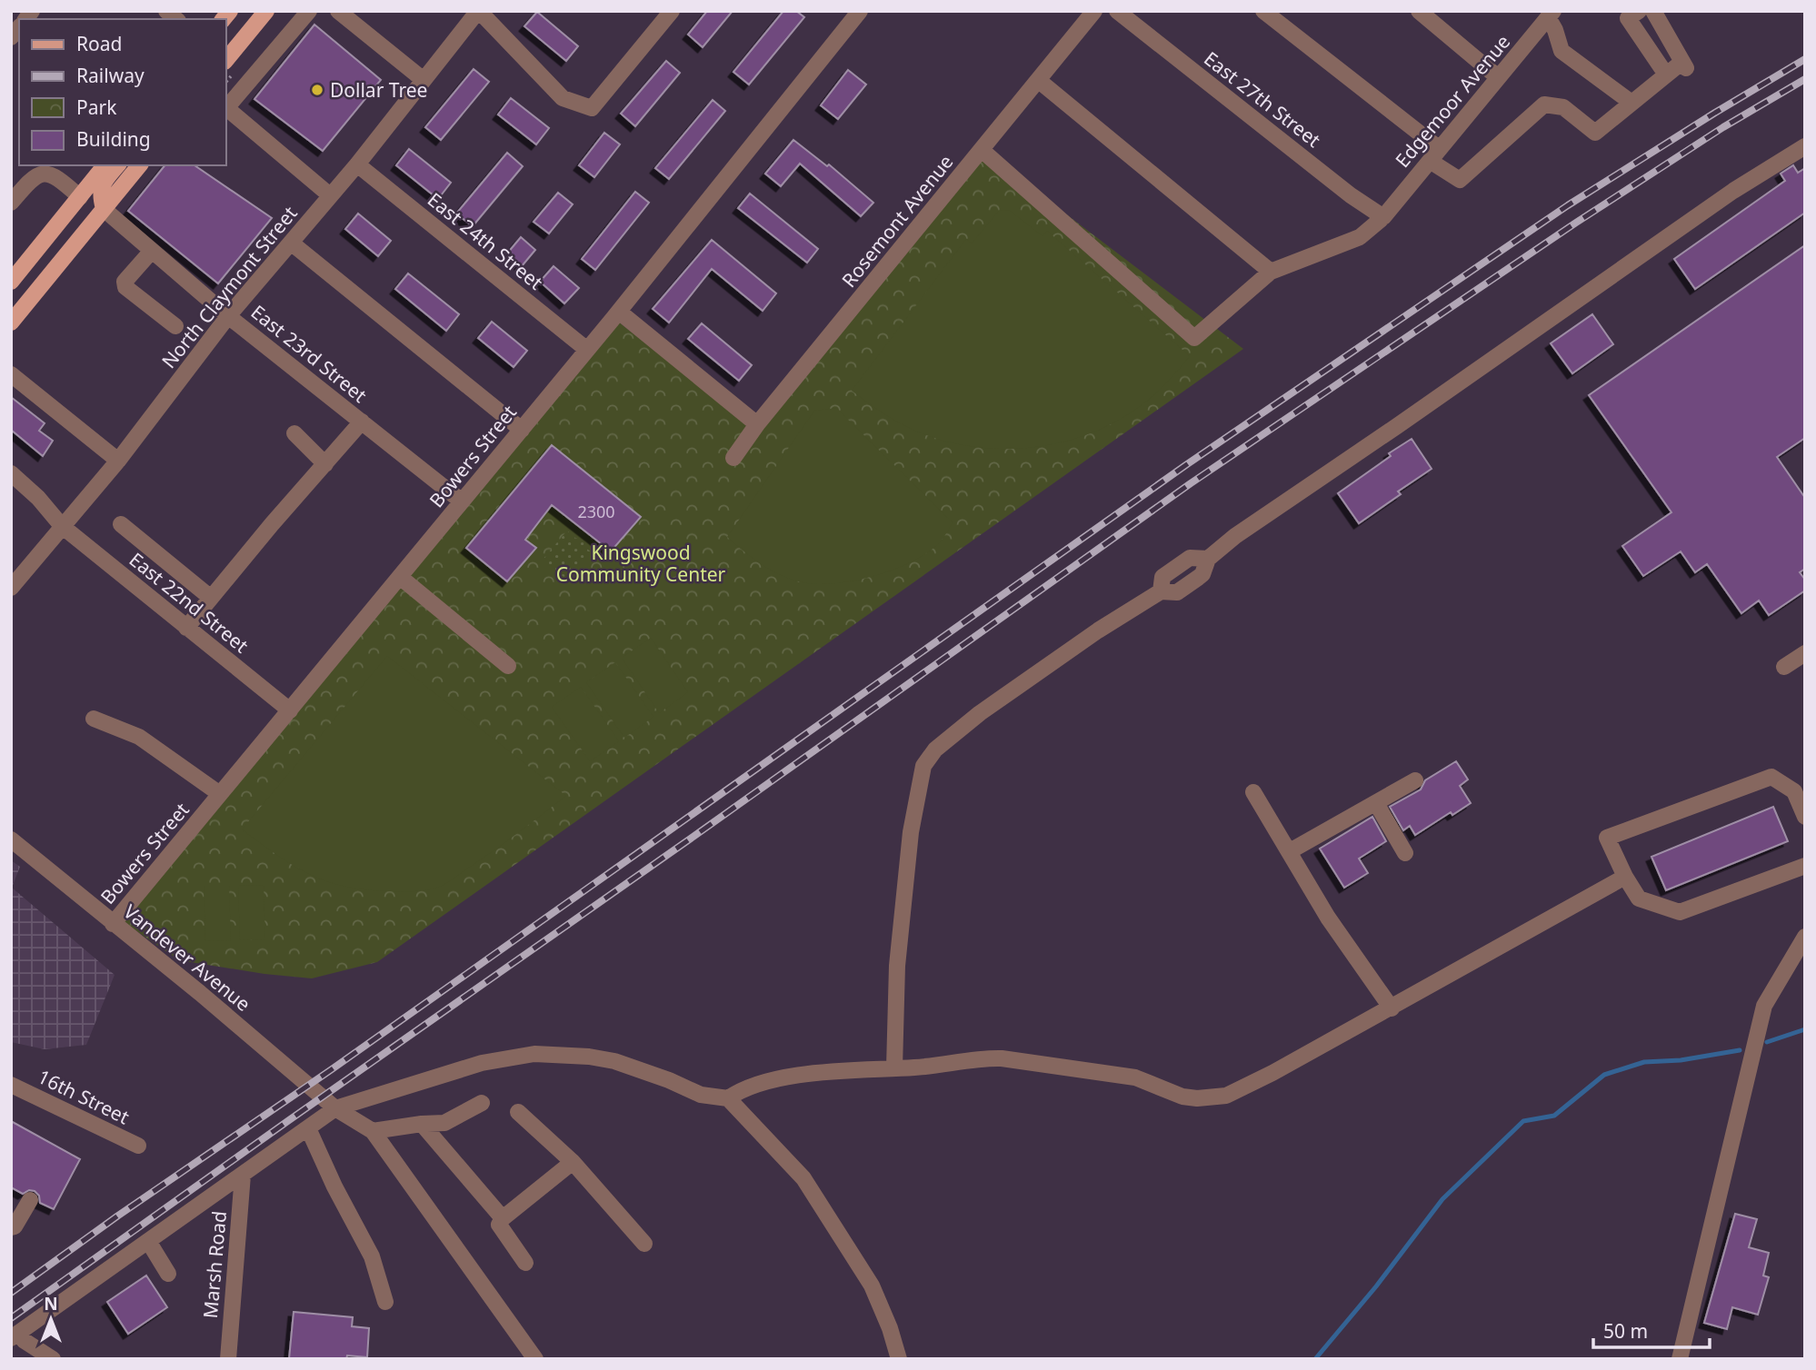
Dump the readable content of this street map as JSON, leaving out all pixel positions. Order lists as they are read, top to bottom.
{
  "streets": {
    "street": [
      "East 27th Street",
      "Edgemoor Avenue",
      "Rosemont Avenue",
      "East 24th Street",
      "North Claymont Street",
      "East 23rd Street",
      "Bowers Street",
      "East 22nd Street",
      "Vandever Avenue",
      "16th Street",
      "Marsh Road"
    ]
  },
  "crossings": [
    ["East 27th Street", "Edgemoor Avenue"],
    ["Edgemoor Avenue", "Rosemont Avenue"],
    ["East 24th Street", "North Claymont Street"],
    ["East 24th Street", "Bowers Street"],
    ["North Claymont Street", "East 23rd Street"],
    ["North Claymont Street", "East 22nd Street"],
    ["East 23rd Street", "Bowers Street"],
    ["Bowers Street", "East 22nd Street"],
    ["Bowers Street", "Vandever Avenue"]
  ],
  "parks": ["Kingswood Community Center"],
  "places": ["Dollar Tree"],
  "house_numbers": ["2300"],
  "legend": [
    "Road",
    "Railway",
    "Park",
    "Building"
  ],
  "scale_bar": "50 m",
  "north": "top"
}
